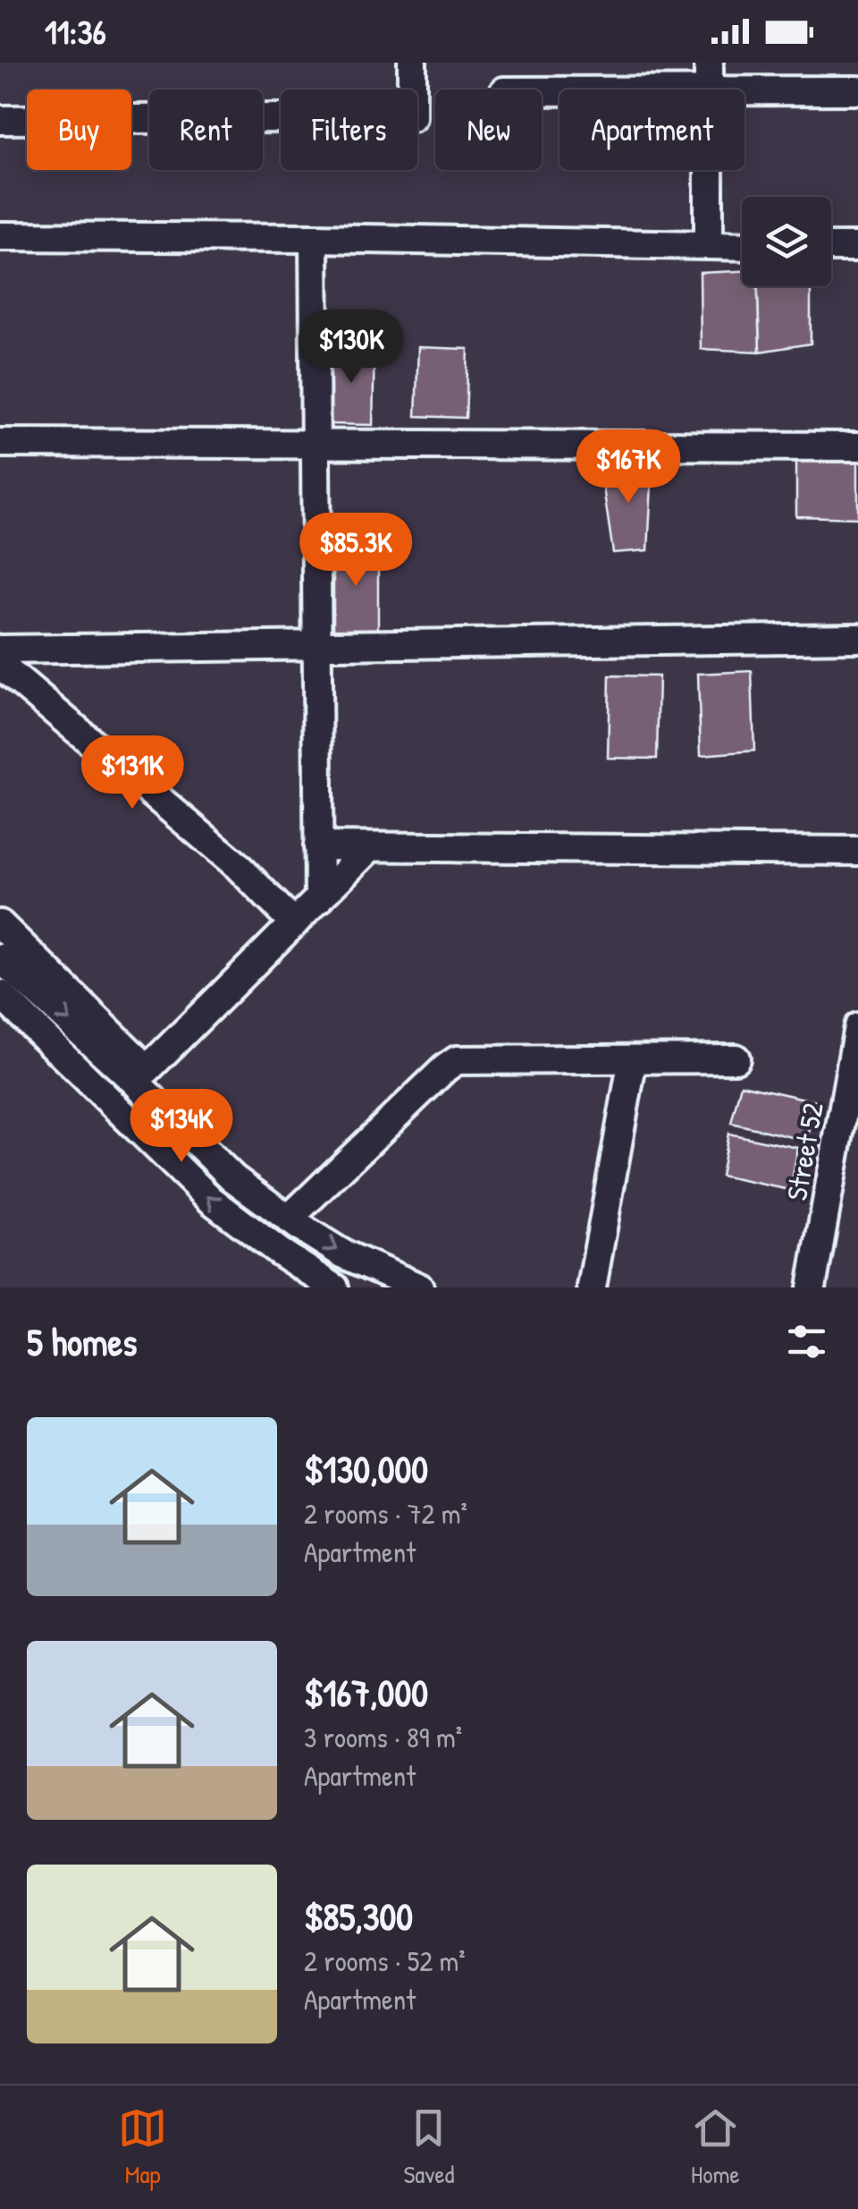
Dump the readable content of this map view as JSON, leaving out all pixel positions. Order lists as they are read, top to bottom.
{
  "streets": {
    "street": ["Street 52"]
  },
  "page": {
    "status": "11:36",
    "chip": [
      "Buy",
      "Rent",
      "Filters",
      "New",
      "Apartment"
    ],
    "price": [
      "$130K",
      "$167K",
      "$85.3K",
      "$131K",
      "$134K"
    ],
    "heading": "5 homes",
    "list": [
      {
        "name": "$130,000",
        "note": "2 rooms · 72 m² · Apartment"
      },
      {
        "name": "$167,000",
        "note": "3 rooms · 89 m² · Apartment"
      },
      {
        "name": "$85,300",
        "note": "2 rooms · 52 m² · Apartment"
      }
    ],
    "tabs": ["Map", "Saved", "Home"]
  }
}
